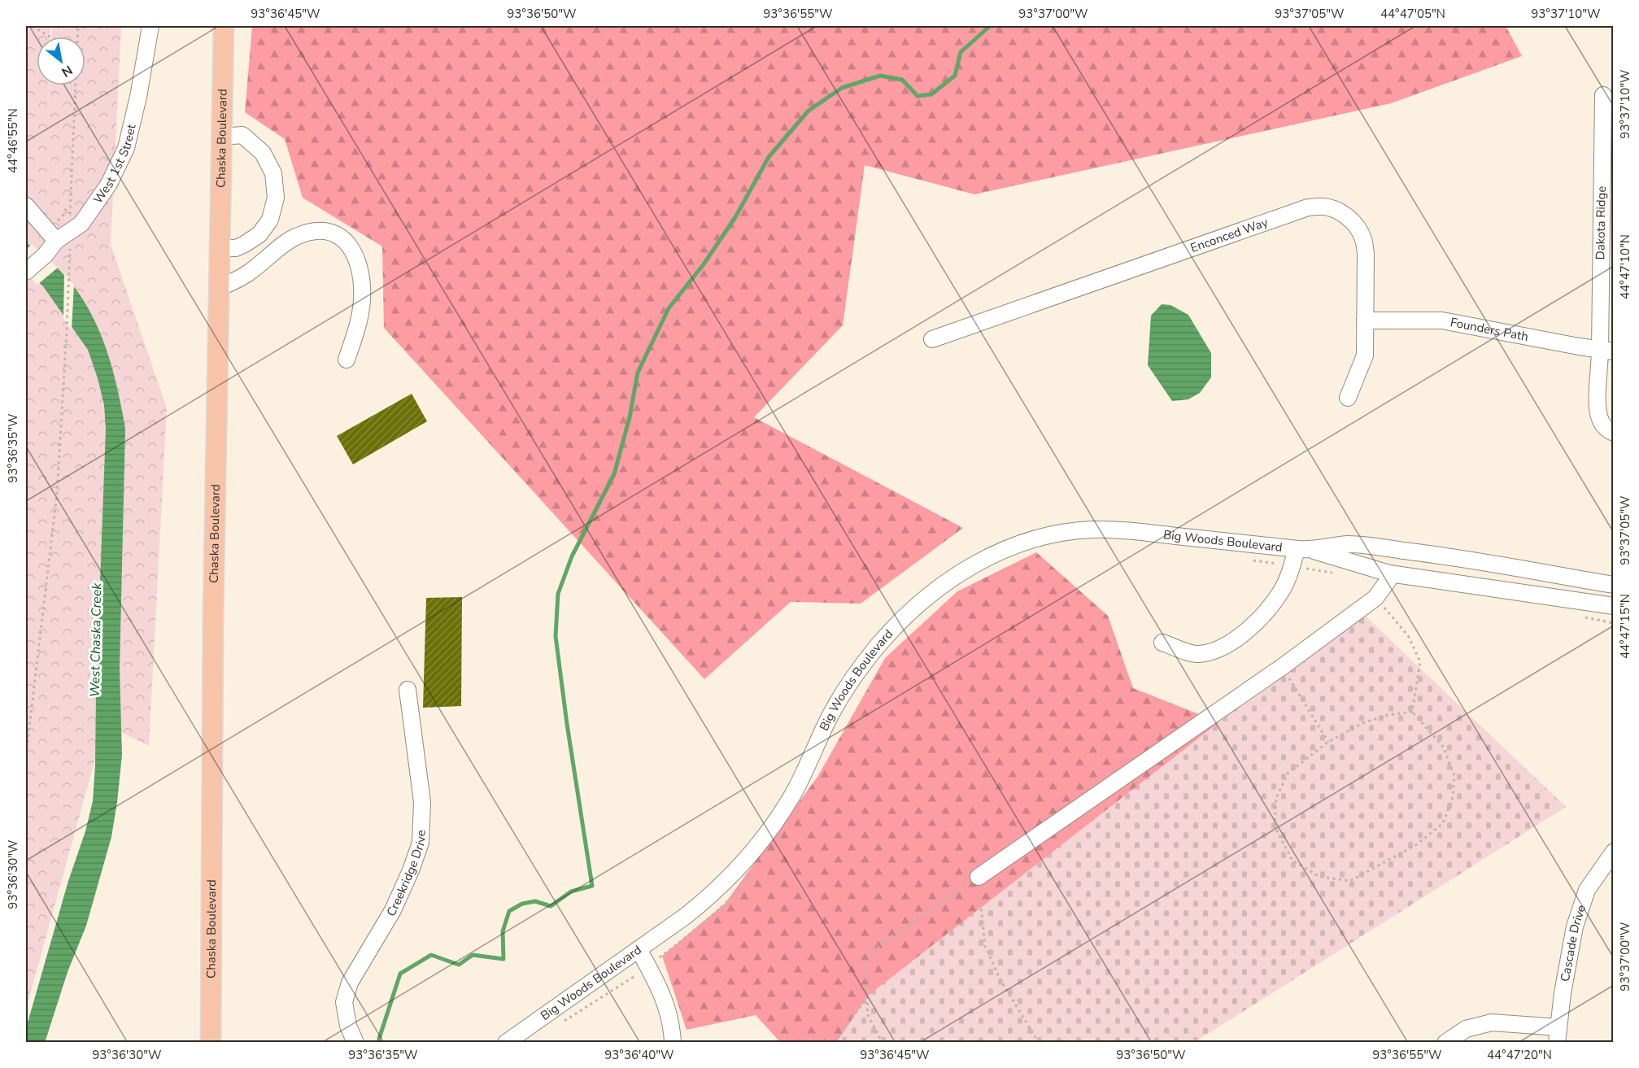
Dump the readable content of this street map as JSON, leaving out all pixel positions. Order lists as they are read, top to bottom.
{
  "streets": {
    "main road": ["Chaska Boulevard"],
    "street": [
      "West 1st Street",
      "Dakota Ridge",
      "Enconced Way",
      "Founders Path",
      "Big Woods Boulevard",
      "Creekridge Drive",
      "Cascade Drive"
    ]
  },
  "crossings": [
    ["Dakota Ridge", "Founders Path"],
    ["Enconced Way", "Founders Path"]
  ],
  "water": ["West Chaska Creek"],
  "north": "bottom right",
  "coordinates": [
    "93°36'45\"W",
    "93°36'50\"W",
    "93°36'55\"W",
    "93°37'00\"W",
    "93°37'05\"W",
    "44°47'05\"N",
    "93°37'10\"W",
    "44°46'55\"N",
    "44°47'10\"N",
    "93°36'35\"W",
    "44°47'15\"N",
    "93°36'30\"W",
    "93°36'40\"W",
    "44°47'20\"N"
  ]
}
